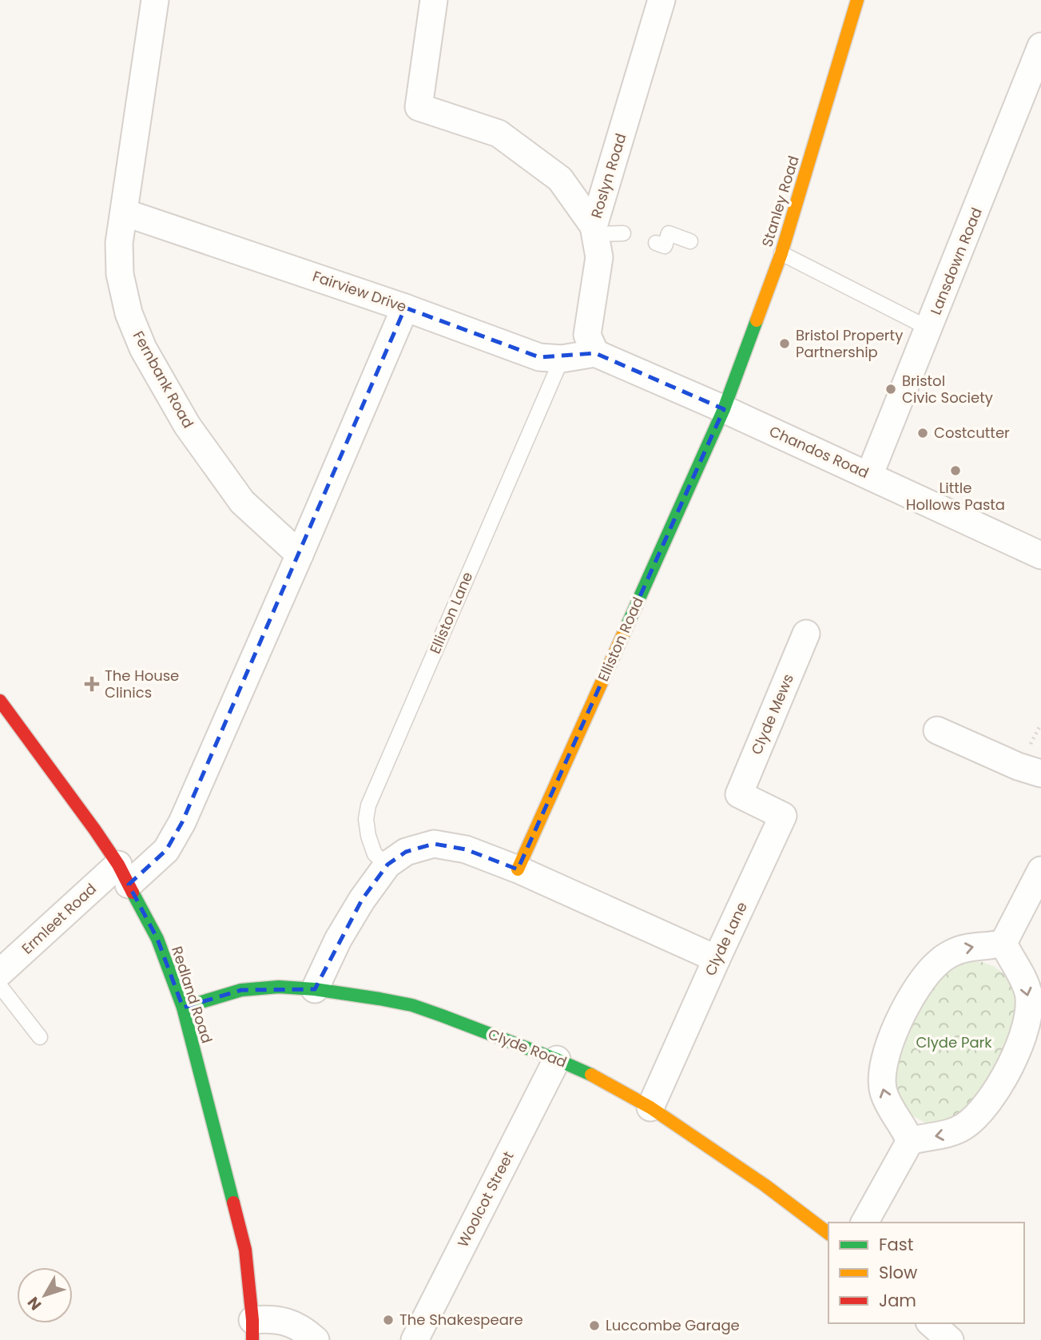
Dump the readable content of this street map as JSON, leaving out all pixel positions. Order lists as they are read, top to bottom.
{
  "streets": {
    "street": [
      "Roslyn Road",
      "Stanley Road",
      "Lansdown Road",
      "Fairview Drive",
      "Fernbank Road",
      "Chandos Road",
      "Elliston Road",
      "Clyde Mews",
      "Ermleet Road",
      "Clyde Lane",
      "Redland Road",
      "Clyde Road",
      "Woolcot Street"
    ],
    "lane": ["Elliston Lane"]
  },
  "crossings": [
    ["Roslyn Road", "Fairview Drive"],
    ["Roslyn Road", "Chandos Road"],
    ["Stanley Road", "Chandos Road"],
    ["Stanley Road", "Elliston Road"],
    ["Lansdown Road", "Chandos Road"],
    ["Fairview Drive", "Fernbank Road"],
    ["Fairview Drive", "Chandos Road"],
    ["Fairview Drive", "Elliston Lane"],
    ["Chandos Road", "Elliston Road"],
    ["Clyde Mews", "Clyde Lane"],
    ["Ermleet Road", "Redland Road"],
    ["Clyde Lane", "Clyde Road"],
    ["Redland Road", "Clyde Road"],
    ["Clyde Road", "Woolcot Street"]
  ],
  "parks": ["Clyde Park"],
  "places": {
    "other": [
      "Bristol Property Partnership",
      "Bristol Civic Society",
      "Costcutter",
      "Little Hollows Pasta",
      "The Shakespeare",
      "Luccombe Garage"
    ],
    "health": ["The House Clinics"]
  },
  "legend": ["Fast", "Slow", "Jam"],
  "north": "bottom left"
}
